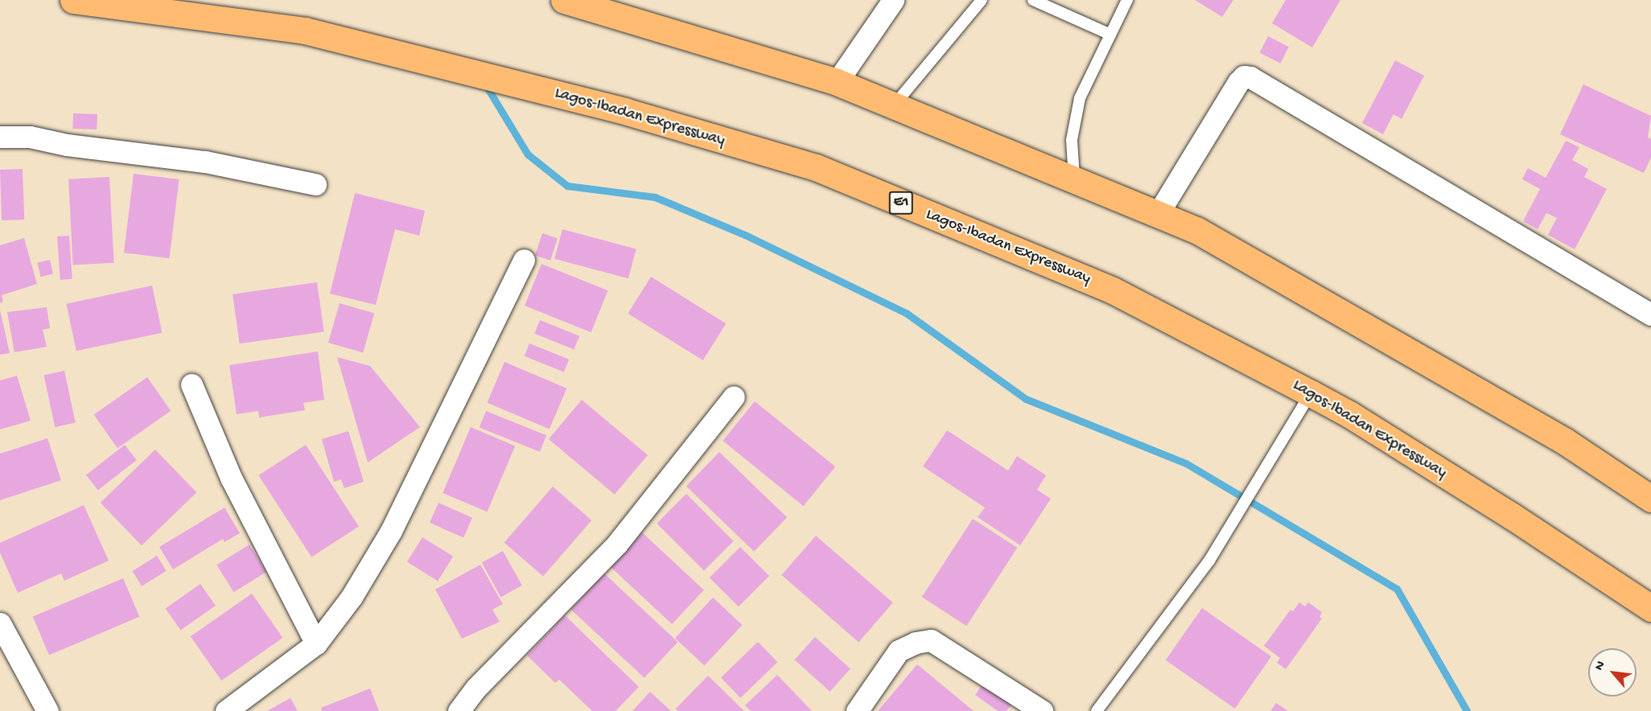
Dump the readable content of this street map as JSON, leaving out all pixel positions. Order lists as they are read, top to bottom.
{
  "streets": {
    "highway": ["Lagos-Ibadan Expressway", "E1"]
  },
  "north": "top left"
}
